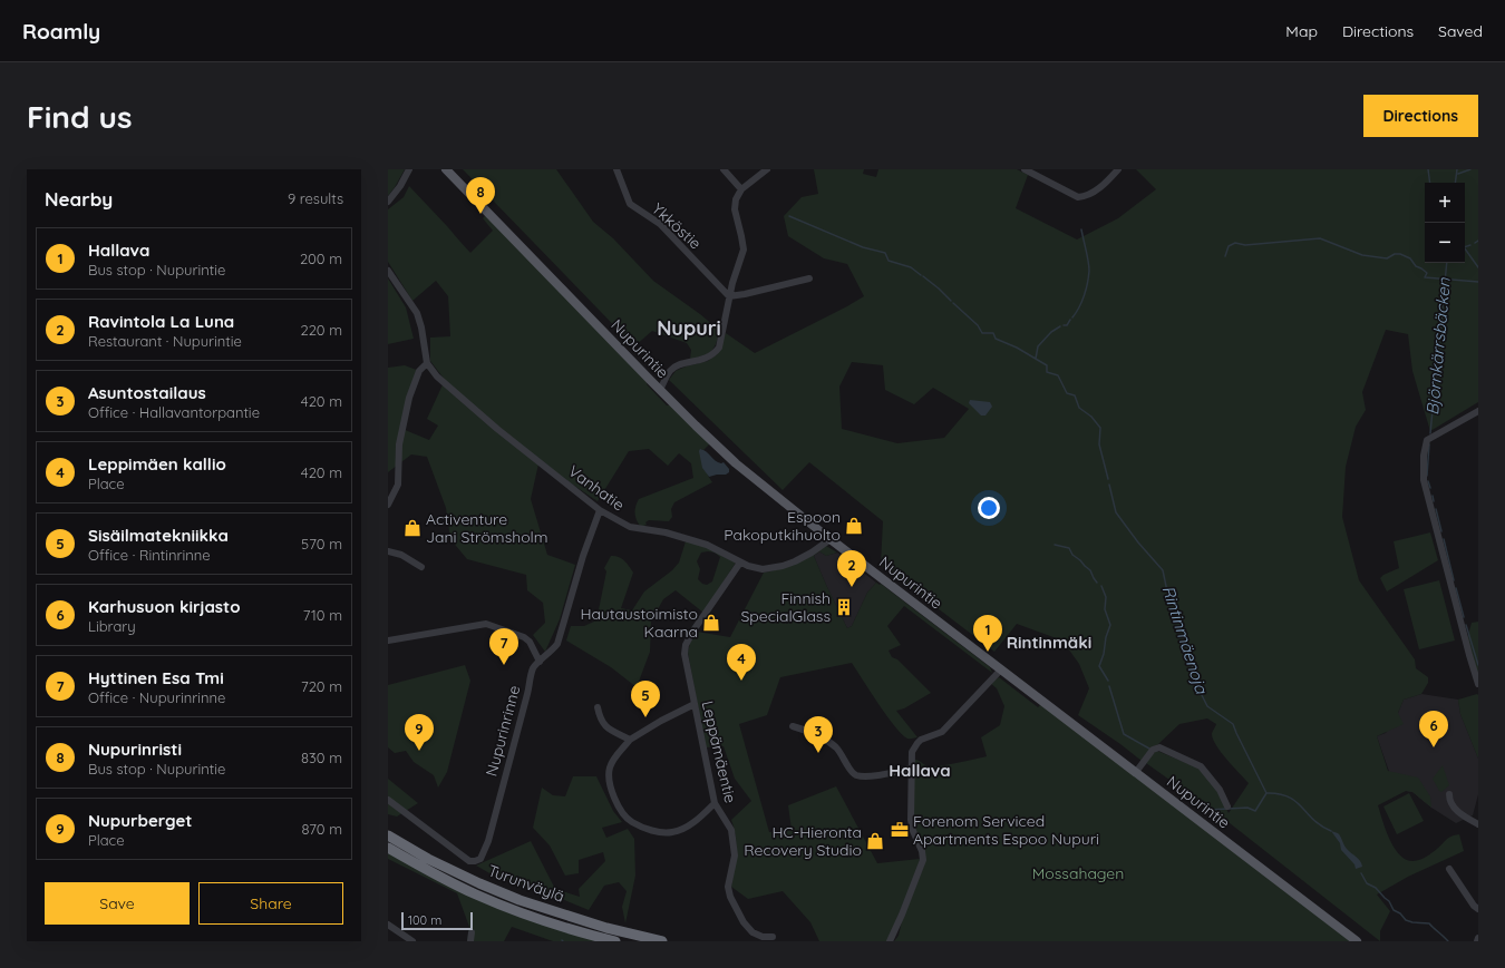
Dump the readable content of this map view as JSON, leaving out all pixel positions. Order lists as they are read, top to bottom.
{
  "streets": {
    "highway": ["Turunväylä"],
    "main road": ["Nupurintie"],
    "street": [
      "Ykköstie",
      "Vanhatie",
      "Nupurinrinne",
      "Leppämäentie"
    ]
  },
  "crossings": [
    ["Nupurintie", "Vanhatie"],
    ["Vanhatie", "Nupurinrinne"],
    ["Vanhatie", "Leppämäentie"]
  ],
  "districts": ["Nupuri", "Rintinmäki", "Hallava"],
  "water": ["Björnkärrsbäcken", "Rintinmäenoja"],
  "parks": ["Mossahagen"],
  "places": {
    "shop": [
      "Espoon Pakoputkihuolto",
      "Activenture Jani Strömsholm",
      "Hautaustoimisto Kaarna",
      "HC-Hieronta Recovery Studio"
    ],
    "building": ["Finnish SpecialGlass"],
    "office": ["Forenom Serviced Apartments Espoo Nupuri"]
  },
  "scale_bar": "100 m",
  "page": {
    "header": "Roamly",
    "nav": ["Map", "Directions", "Saved"],
    "buttons": [
      "Directions",
      ["Save", "Share"]
    ],
    "title": "Find us",
    "heading": ["Nearby", "9 results"],
    "pins": [
      "8",
      "2",
      "1",
      "7",
      "4",
      "5",
      "6",
      "9",
      "3"
    ],
    "map_buttons": ["+", "−"],
    "list": [
      {
        "mark": "1",
        "name": "Hallava",
        "note": "Bus stop · Nupurintie",
        "value": "200 m"
      },
      {
        "mark": "2",
        "name": "Ravintola La Luna",
        "note": "Restaurant · Nupurintie",
        "value": "220 m"
      },
      {
        "mark": "3",
        "name": "Asuntostailaus",
        "note": "Office · Hallavantorpantie",
        "value": "420 m"
      },
      {
        "mark": "4",
        "name": "Leppimäen kallio",
        "note": "Place",
        "value": "420 m"
      },
      {
        "mark": "5",
        "name": "Sisäilmatekniikka",
        "note": "Office · Rintinrinne",
        "value": "570 m"
      },
      {
        "mark": "6",
        "name": "Karhusuon kirjasto",
        "note": "Library",
        "value": "710 m"
      },
      {
        "mark": "7",
        "name": "Hyttinen Esa Tmi",
        "note": "Office · Nupurinrinne",
        "value": "720 m"
      },
      {
        "mark": "8",
        "name": "Nupurinristi",
        "note": "Bus stop · Nupurintie",
        "value": "830 m"
      },
      {
        "mark": "9",
        "name": "Nupurberget",
        "note": "Place",
        "value": "870 m"
      }
    ],
    "scale": "100 m"
  }
}
